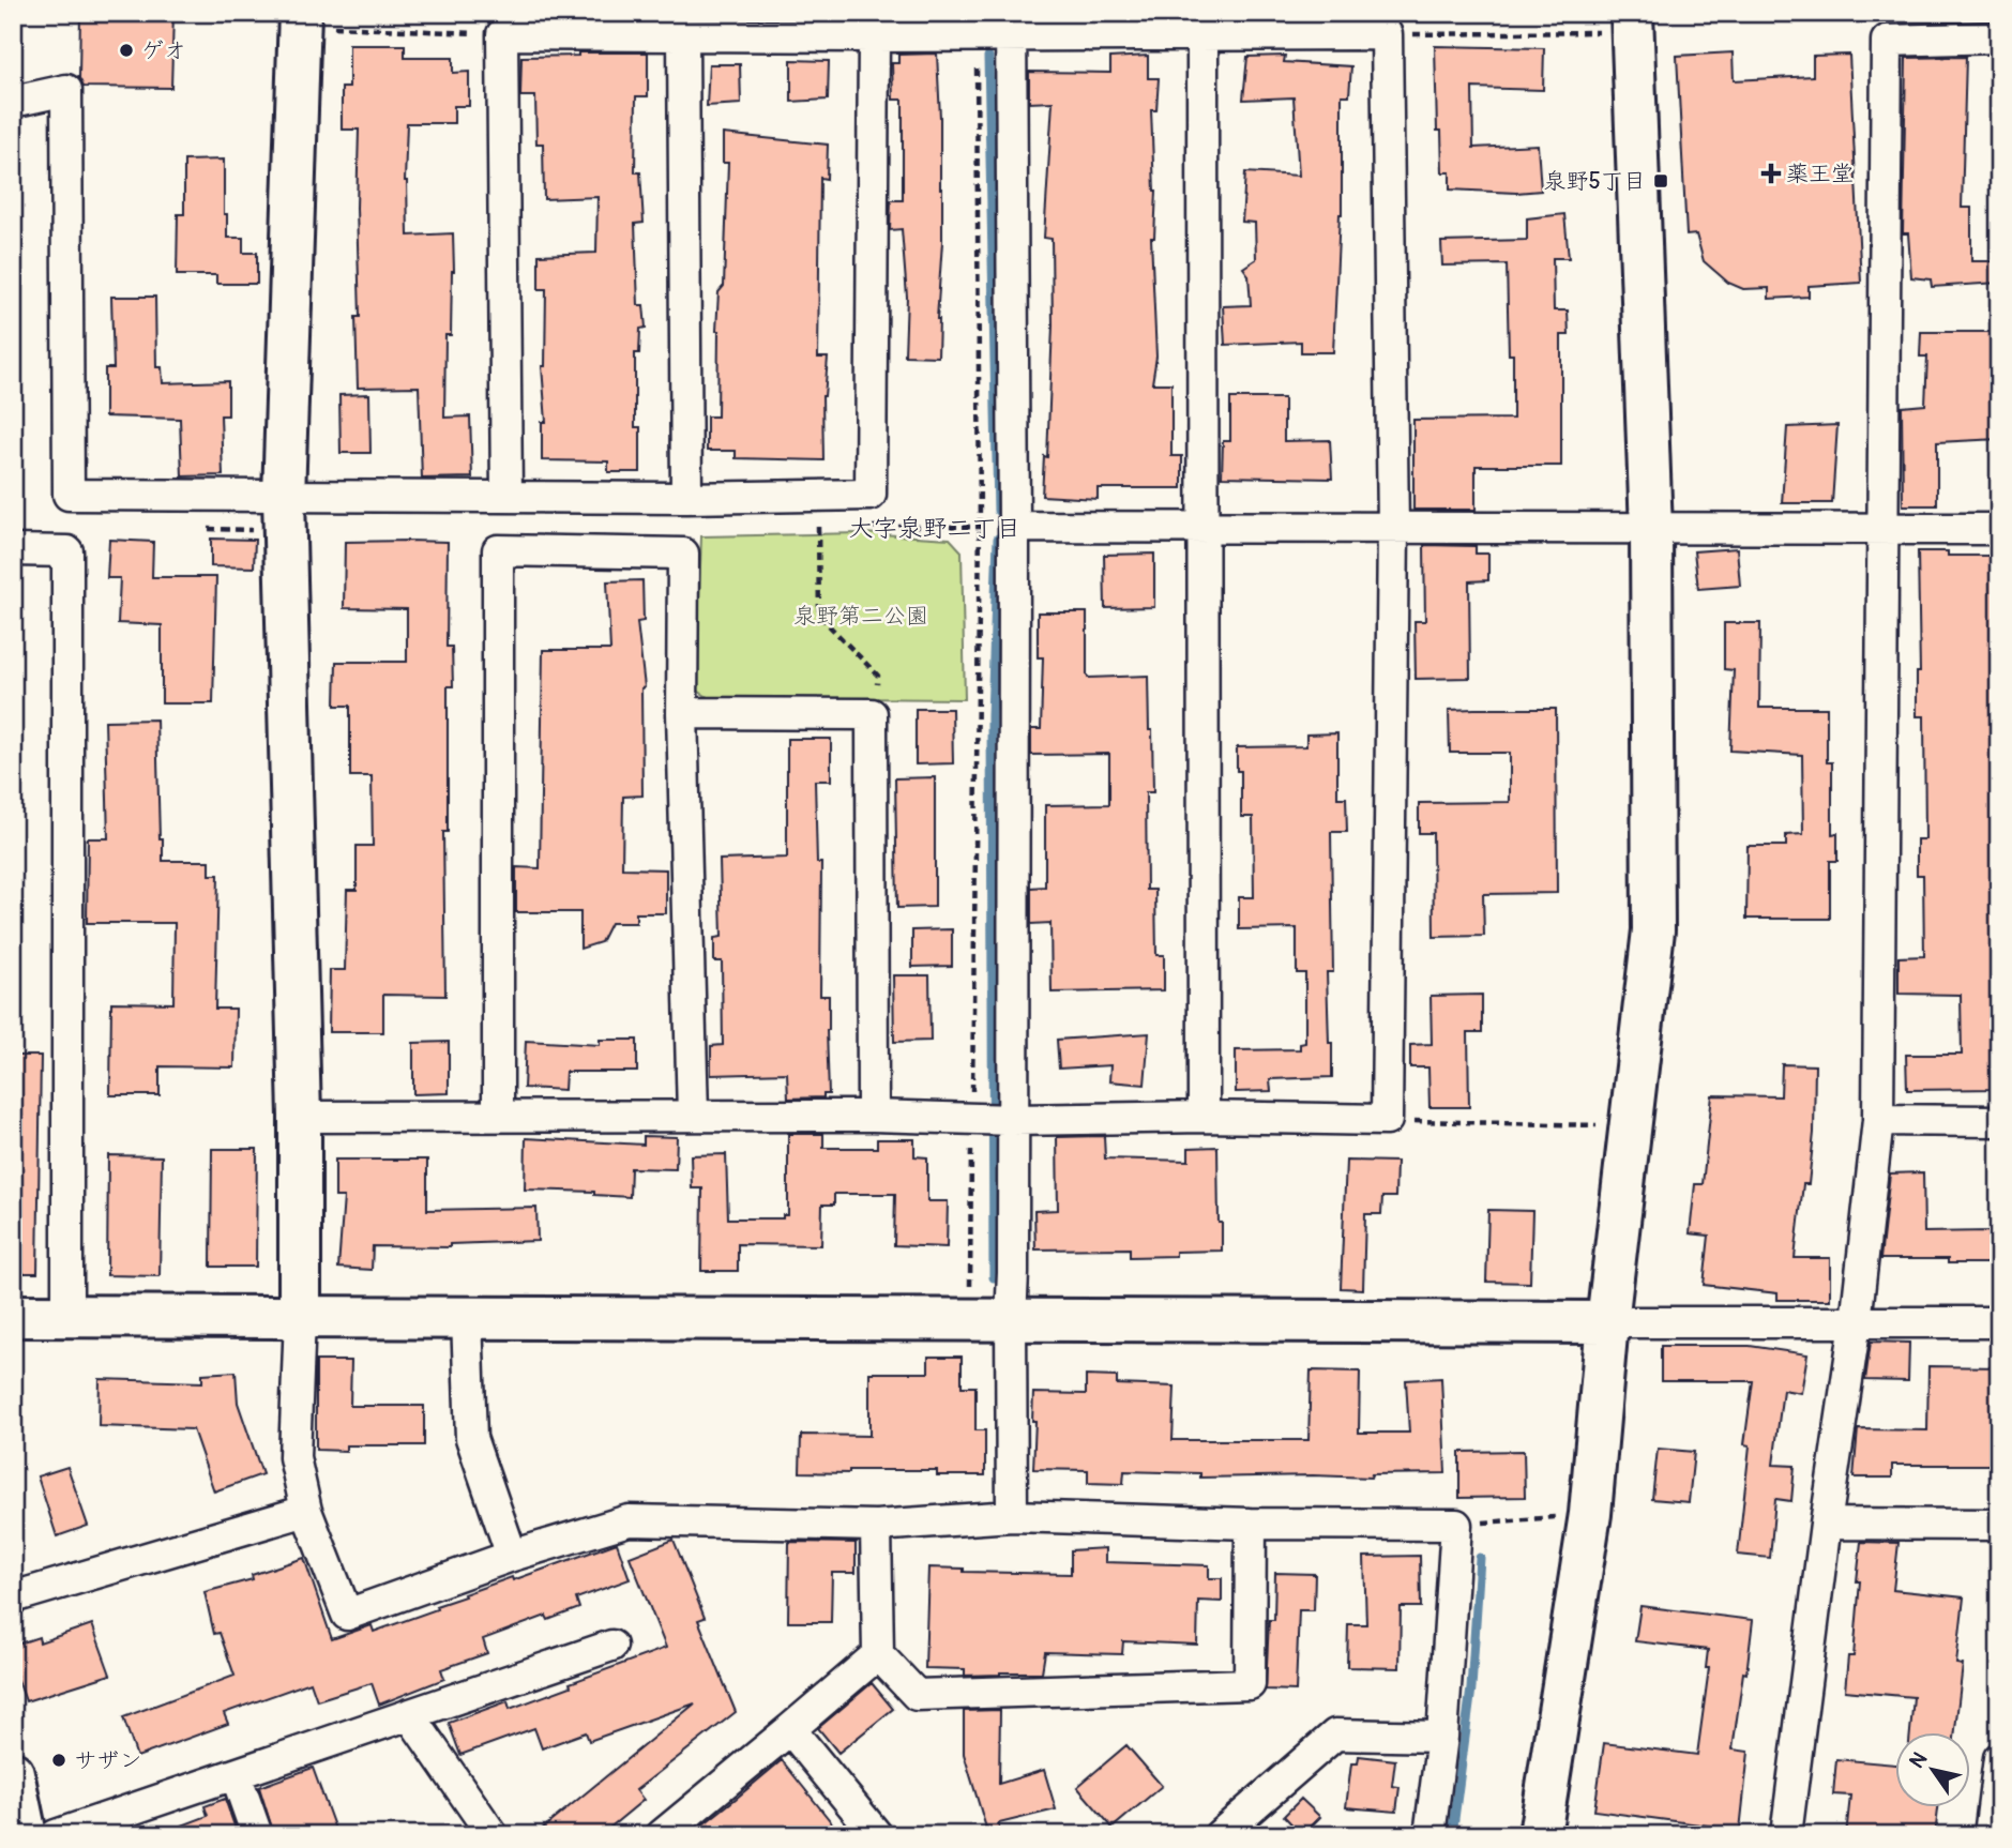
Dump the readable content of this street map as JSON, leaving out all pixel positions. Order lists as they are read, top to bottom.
{
  "districts": ["大字泉野二丁目"],
  "parks": ["泉野第二公園"],
  "places": {
    "other": ["ゲオ", "サザン"],
    "health": ["薬王堂"],
    "transit": ["泉野5丁目"]
  },
  "north": "top left"
}
